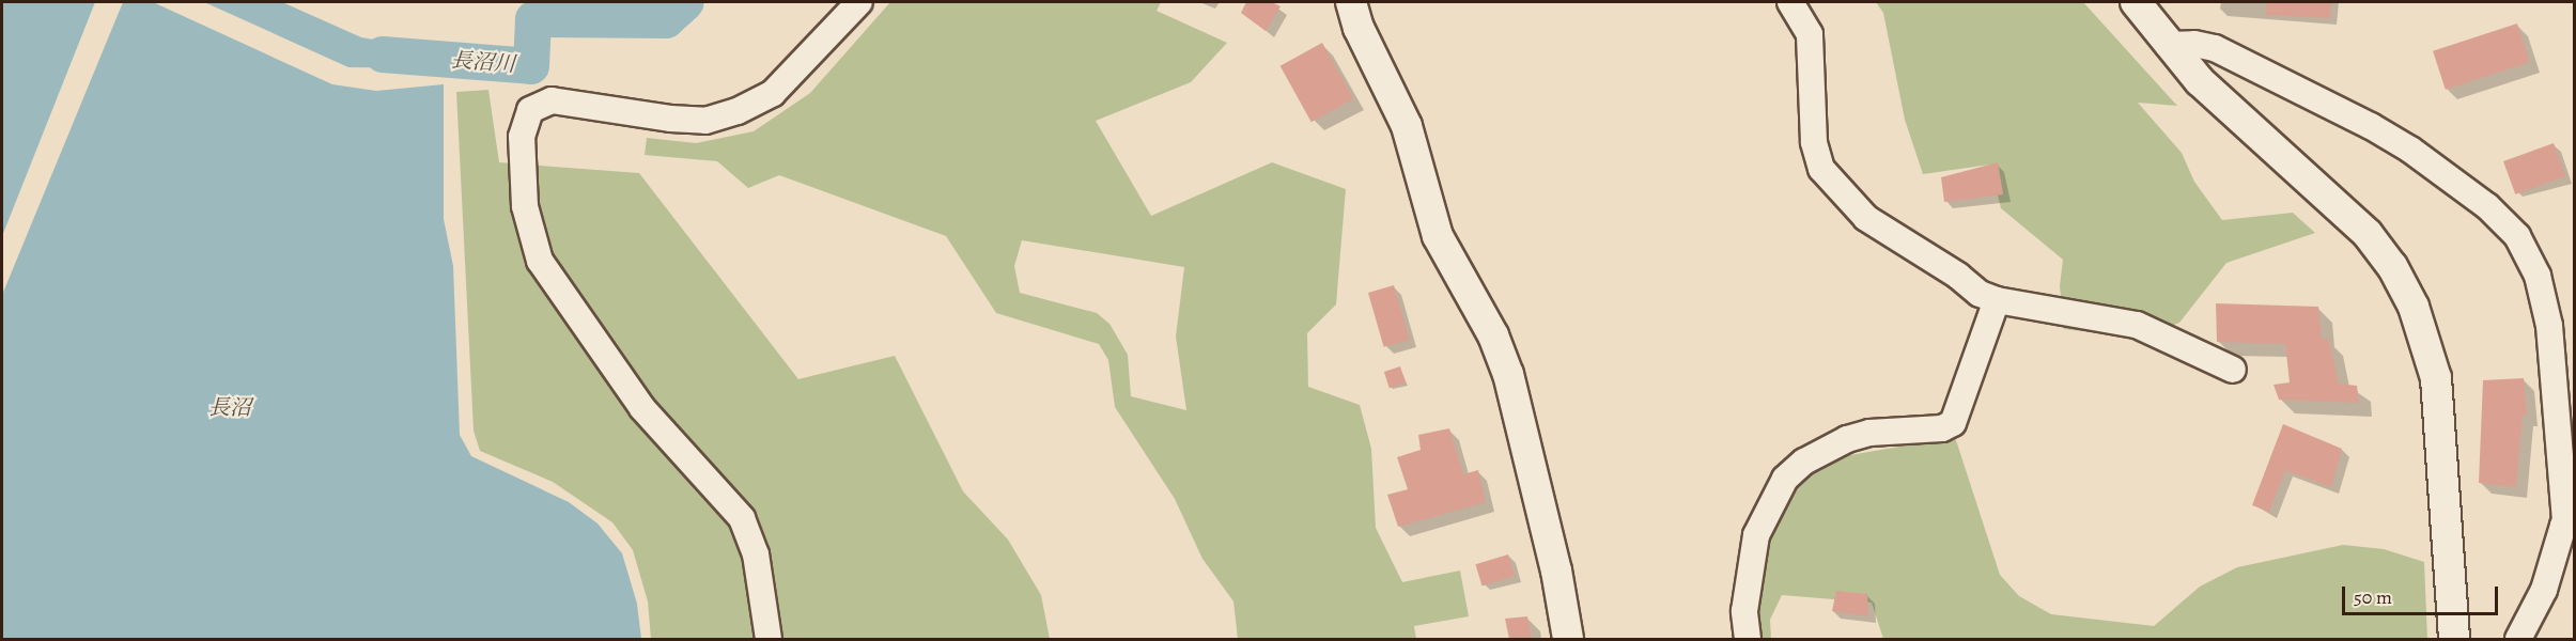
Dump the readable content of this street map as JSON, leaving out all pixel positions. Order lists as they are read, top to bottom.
{
  "water": ["長沼川", "長沼"],
  "scale_bar": "50 m"
}
